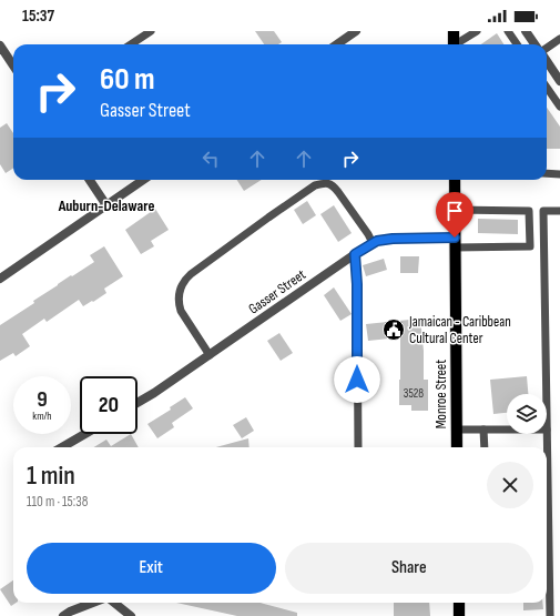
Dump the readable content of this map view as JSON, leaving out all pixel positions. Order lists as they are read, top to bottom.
{
  "streets": {
    "main road": ["Monroe Street"],
    "street": ["Gasser Street"]
  },
  "crossings": [
    ["Gasser Street", "Monroe Street"]
  ],
  "districts": ["Auburn-Delaware"],
  "places": {
    "public building": ["Jamaican - Caribbean Cultural Center"]
  },
  "house_numbers": ["3528"],
  "page": {
    "status": "15:37",
    "turn": ["60 m", "Gasser Street"],
    "speed": "9 km/h",
    "limit": "20",
    "heading": ["1 min", "110 m · 15:38"],
    "buttons": ["Exit", "Share"]
  }
}
